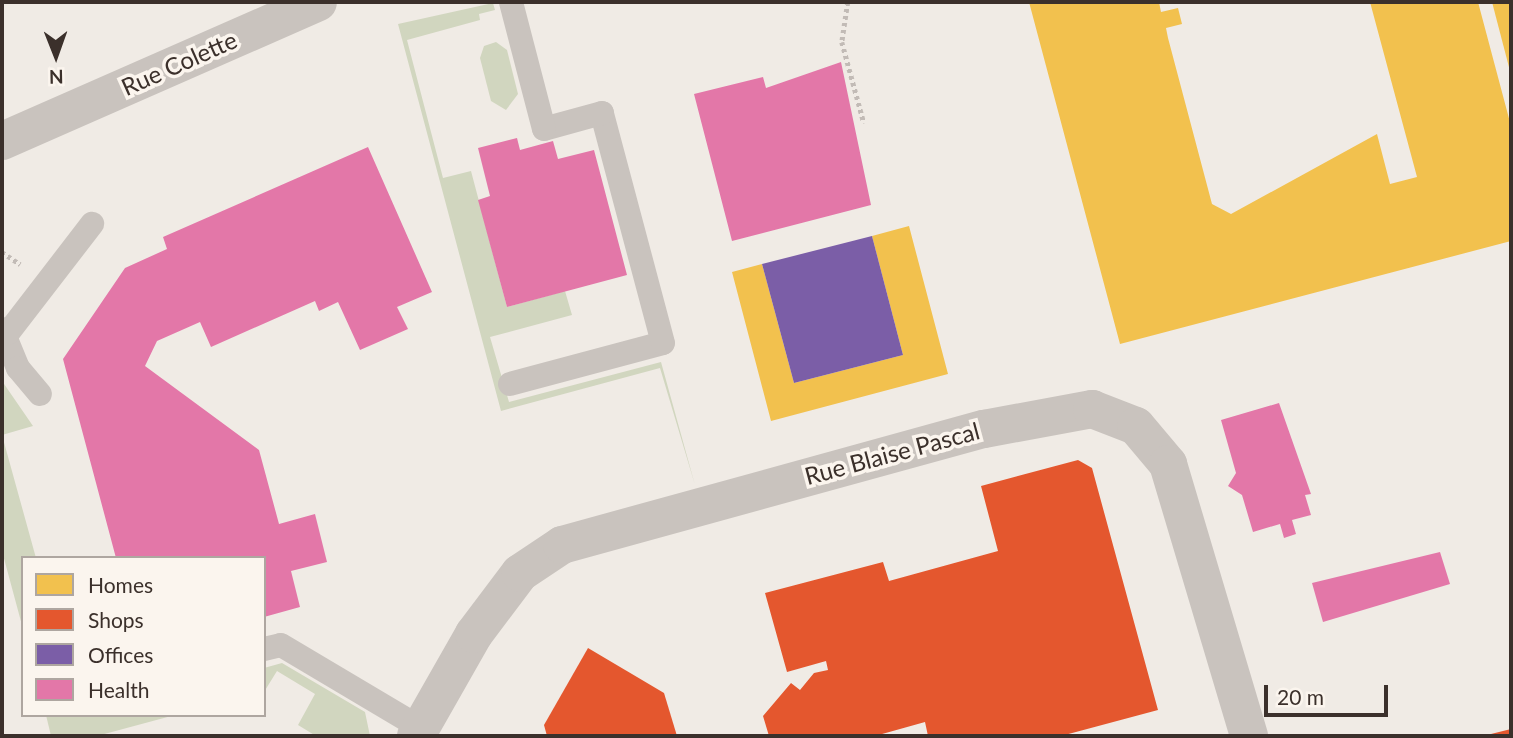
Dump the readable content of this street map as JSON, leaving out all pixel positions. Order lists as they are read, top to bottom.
{
  "streets": {
    "street": ["Rue Colette", "Rue Blaise Pascal"]
  },
  "legend": [
    "Homes",
    "Shops",
    "Offices",
    "Health"
  ],
  "scale_bar": "20 m",
  "north": "bottom"
}
